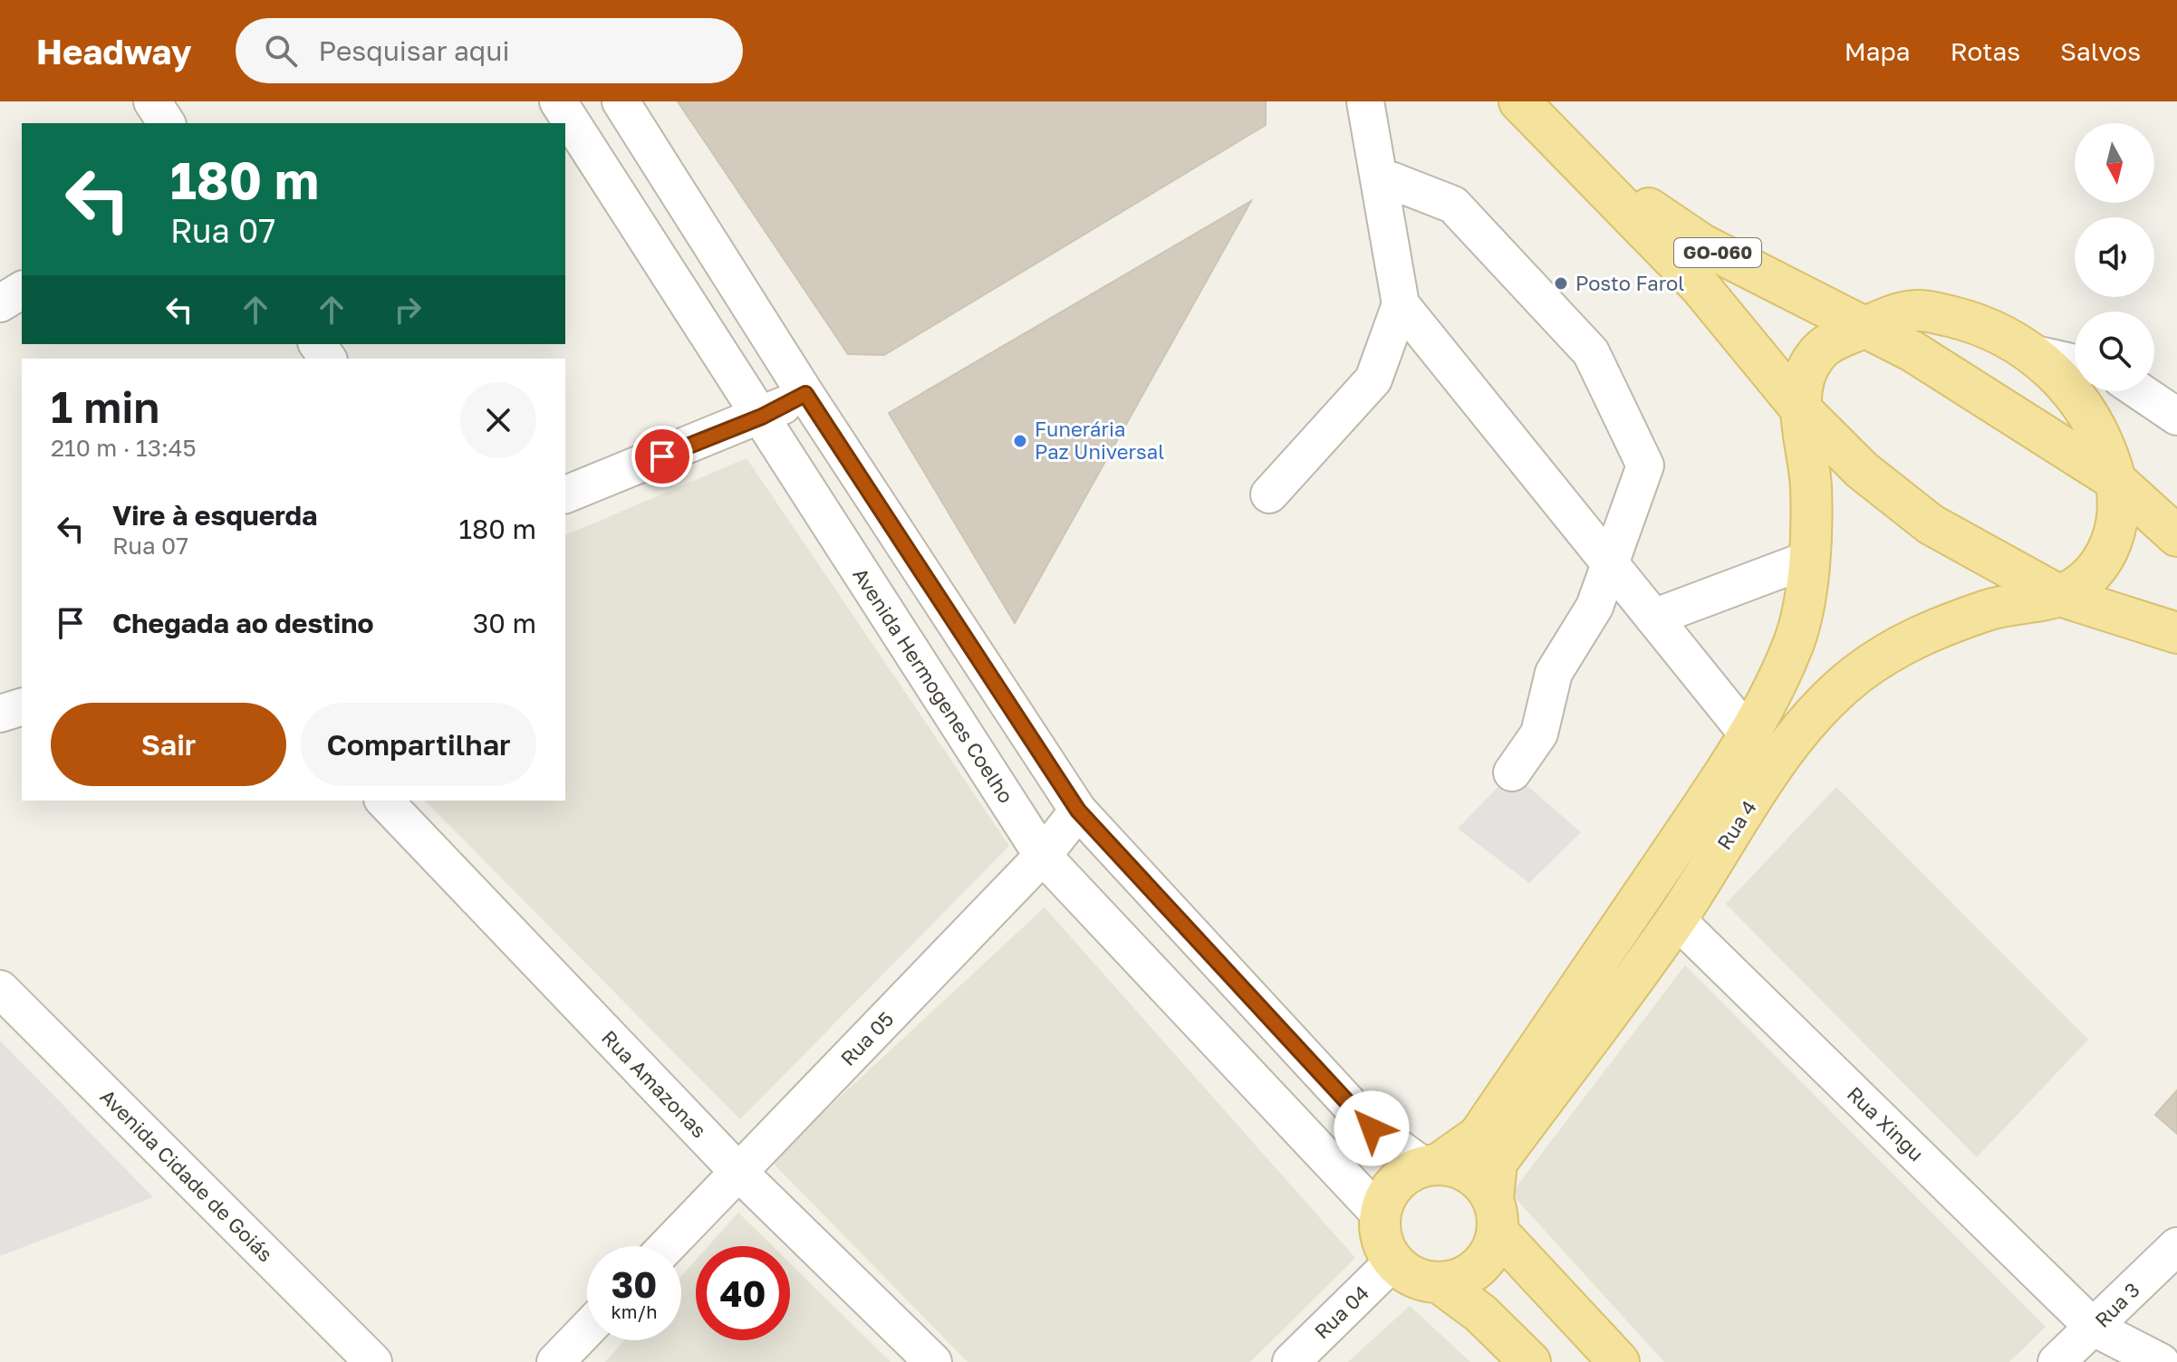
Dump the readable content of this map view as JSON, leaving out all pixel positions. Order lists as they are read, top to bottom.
{
  "streets": {
    "main road": ["GO-060", "Rua 4"],
    "street": [
      "Avenida Hermogenes Coelho",
      "Rua 05",
      "Rua Amazonas",
      "Rua Xingu",
      "Avenida Cidade de Goiás",
      "Rua 3",
      "Rua 04"
    ]
  },
  "crossings": [
    ["GO-060", "Rua 4"],
    ["Avenida Hermogenes Coelho", "Rua 4"],
    ["Avenida Hermogenes Coelho", "Rua 05"],
    ["Avenida Hermogenes Coelho", "Rua 04"],
    ["Rua 4", "Rua Xingu"],
    ["Rua 4", "Rua 04"],
    ["Rua 05", "Rua Amazonas"],
    ["Rua Xingu", "Rua 3"]
  ],
  "places": ["Posto Farol", "Funerária Paz Universal"],
  "north": "bottom",
  "page": {
    "header": "Headway",
    "search": "Pesquisar aqui",
    "nav": ["Mapa", "Rotas", "Salvos"],
    "turn": ["180 m", "Rua 07"],
    "heading": ["1 min", "210 m · 13:45"],
    "list": [
      {
        "name": "Vire à esquerda",
        "note": "Rua 07",
        "value": "180 m"
      },
      {
        "name": "Chegada ao destino",
        "value": "30 m"
      }
    ],
    "buttons": ["Sair", "Compartilhar"],
    "speed": "30 km/h",
    "limit": "40"
  }
}
